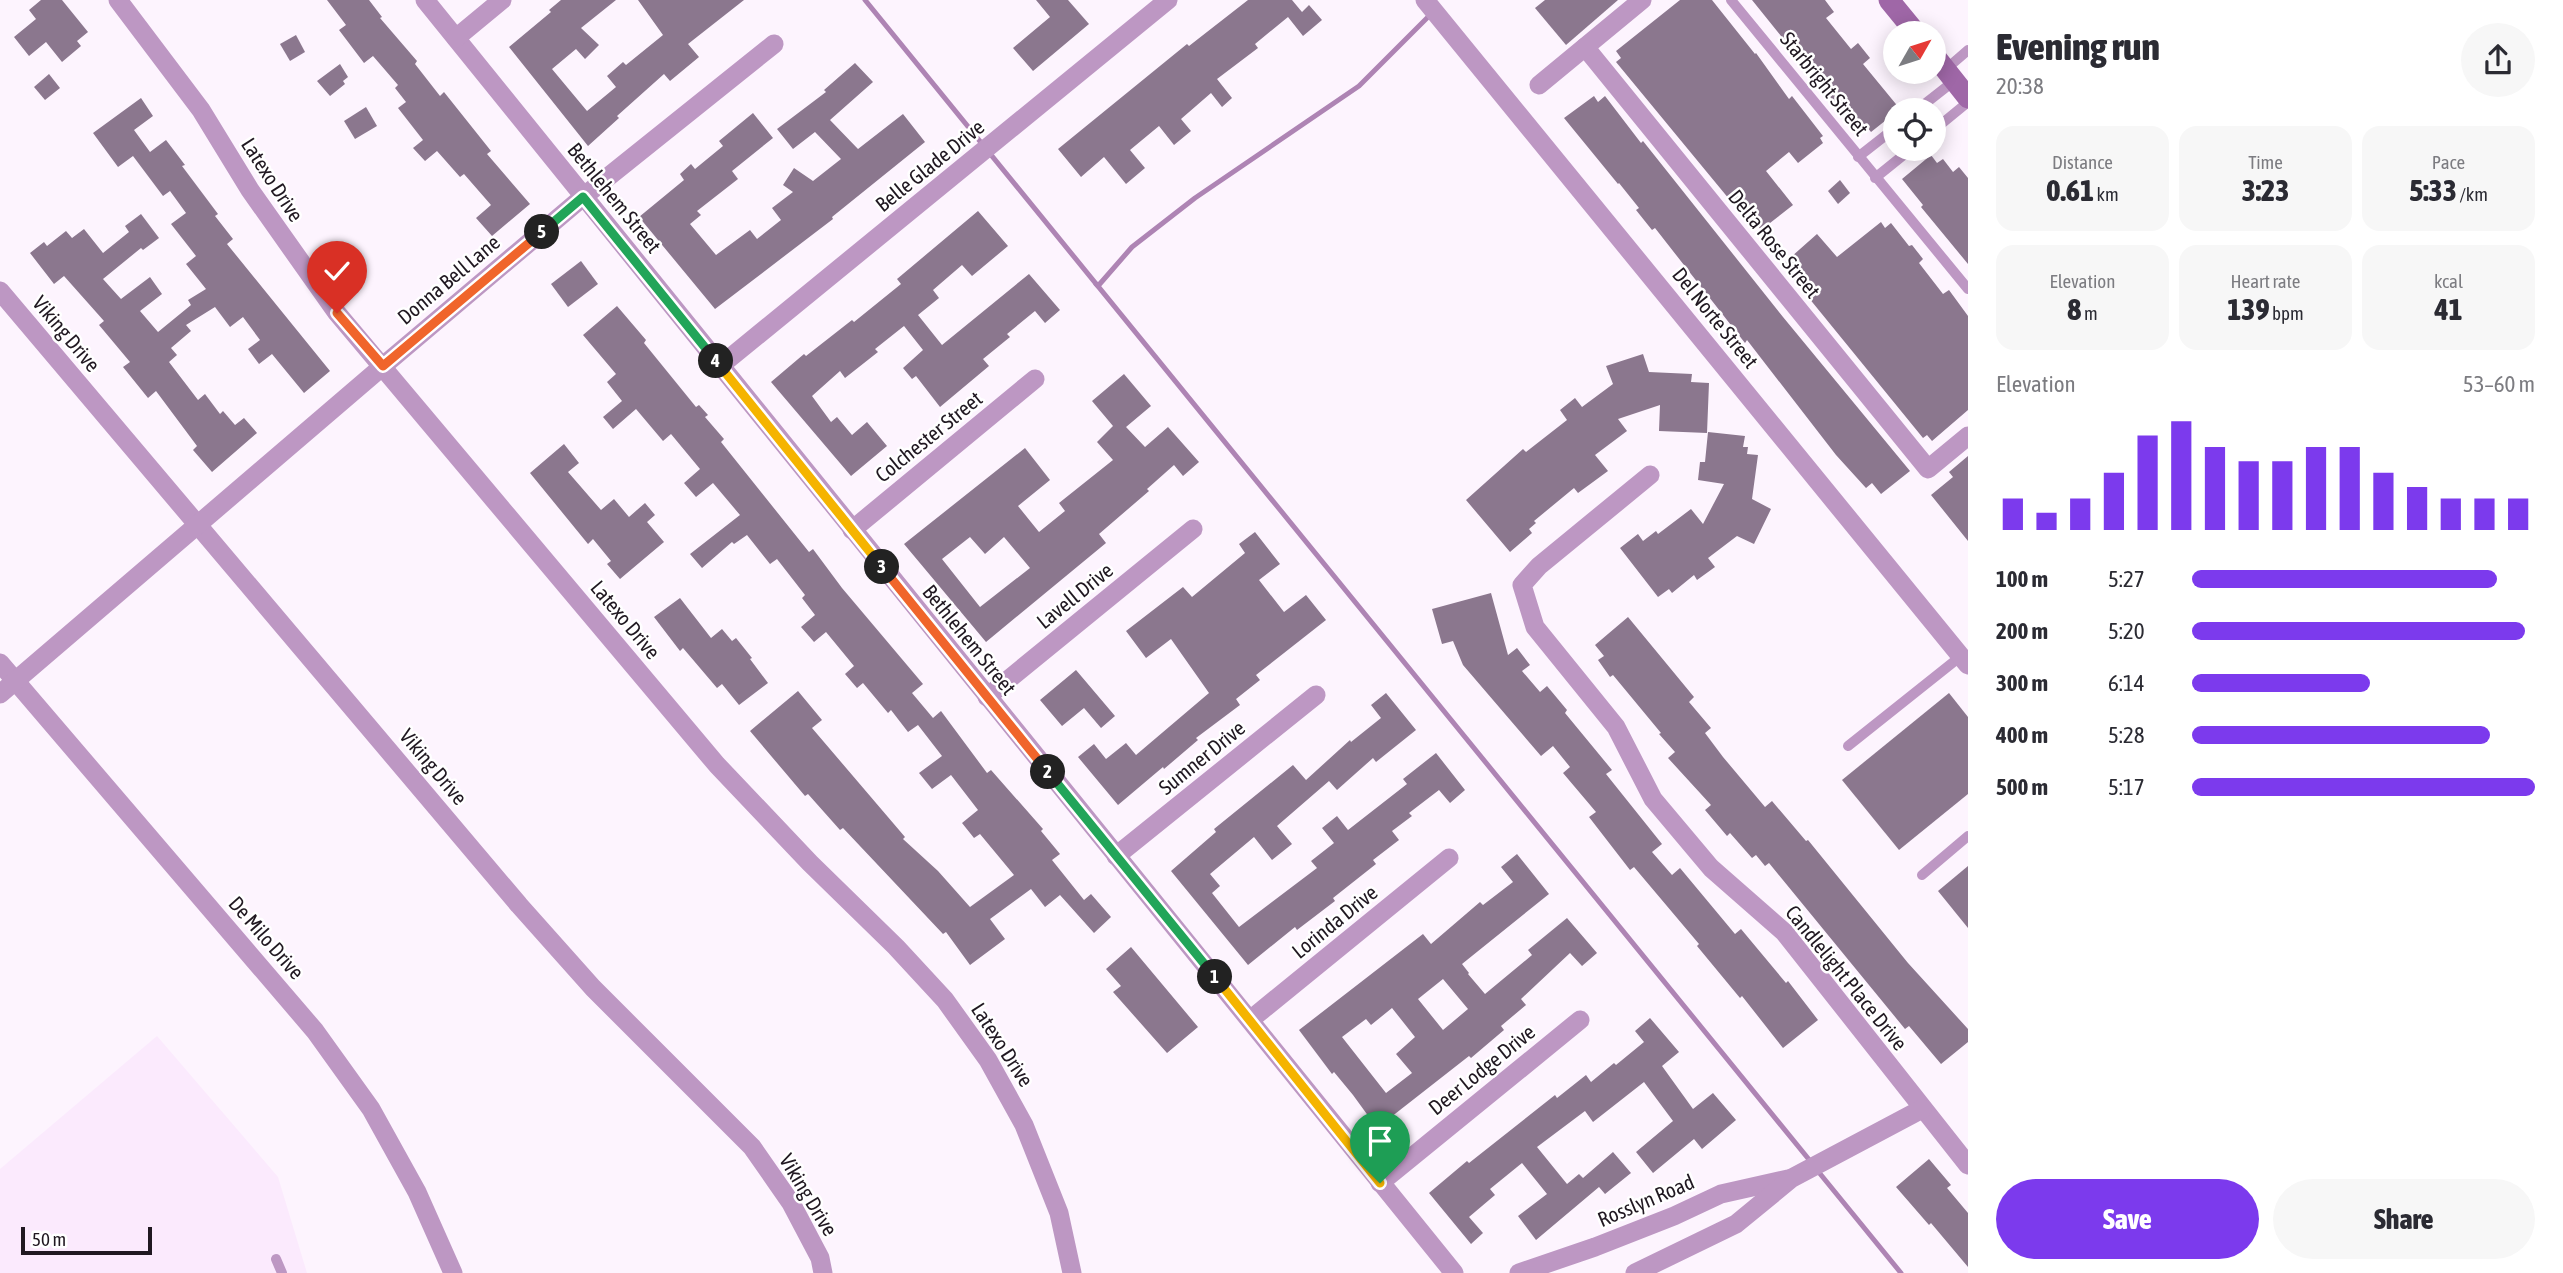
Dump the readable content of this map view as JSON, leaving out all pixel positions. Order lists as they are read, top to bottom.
{
  "streets": {
    "street": [
      "Belle Glade Drive",
      "Latexo Drive",
      "Bethlehem Street",
      "Delta Rose Street",
      "Donna Bell Lane",
      "Del Norte Street",
      "Viking Drive",
      "Colchester Street",
      "Lavell Drive",
      "Sumner Drive",
      "Lorinda Drive",
      "De Milo Drive",
      "Candlelight Place Drive",
      "Deer Lodge Drive",
      "Rosslyn Road"
    ],
    "lane": ["Starbright Street"]
  },
  "crossings": [
    ["Belle Glade Drive", "Bethlehem Street"],
    ["Latexo Drive", "Donna Bell Lane"],
    ["Bethlehem Street", "Donna Bell Lane"],
    ["Bethlehem Street", "Colchester Street"],
    ["Bethlehem Street", "Lavell Drive"],
    ["Bethlehem Street", "Sumner Drive"],
    ["Bethlehem Street", "Lorinda Drive"],
    ["Bethlehem Street", "Deer Lodge Drive"],
    ["Donna Bell Lane", "Viking Drive"],
    ["Donna Bell Lane", "De Milo Drive"],
    ["Candlelight Place Drive", "Rosslyn Road"]
  ],
  "scale_bar": "50 m",
  "north": "top right",
  "page": {
    "heading": ["Evening run", "20:38"],
    "stats": [
      ["Distance", "0.61 km"],
      ["Time", "3:23"],
      ["Pace", "5:33 /km"],
      ["Elevation", "8 m"],
      ["Heart rate", "139 bpm"],
      ["kcal", "41"]
    ],
    "pins": [
      "5",
      "4",
      "3",
      "2",
      "1"
    ],
    "chart": ["Elevation", "53–60 m"],
    "list": [
      {
        "name": "100 m",
        "note": "5:27"
      },
      {
        "name": "200 m",
        "note": "5:20"
      },
      {
        "name": "300 m",
        "note": "6:14"
      },
      {
        "name": "400 m",
        "note": "5:28"
      },
      {
        "name": "500 m",
        "note": "5:17"
      }
    ],
    "buttons": ["Save", "Share"],
    "scale": "50 m"
  }
}
